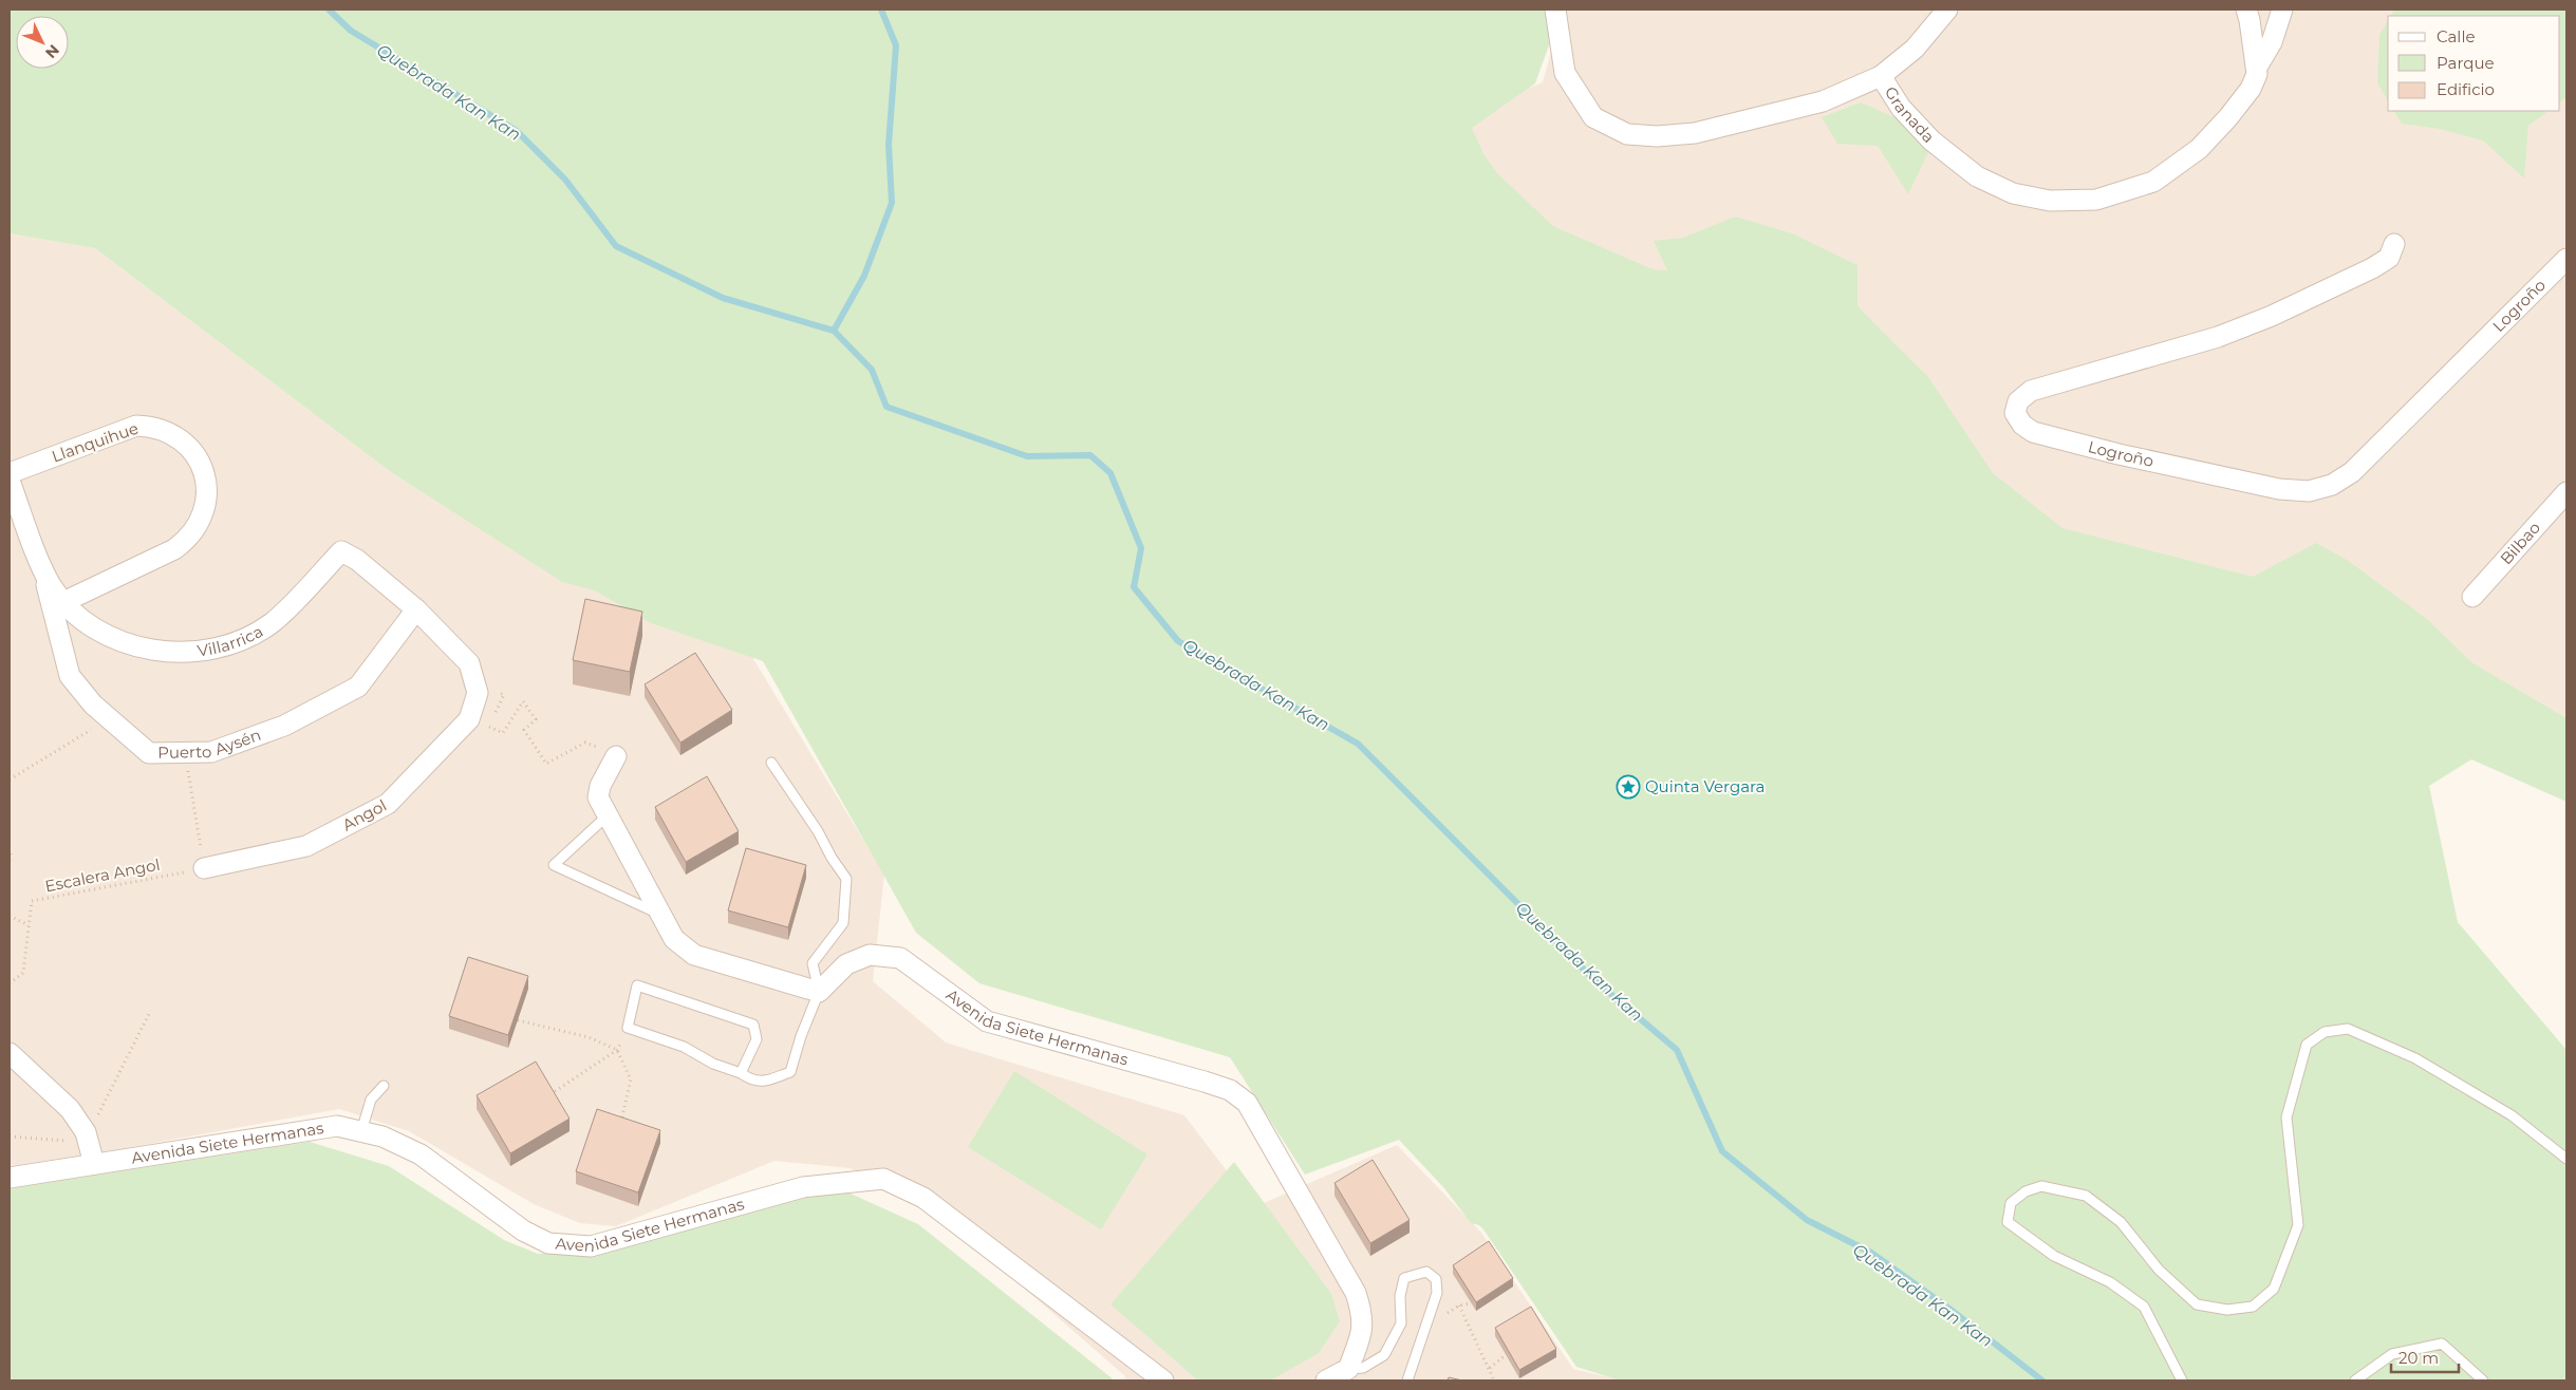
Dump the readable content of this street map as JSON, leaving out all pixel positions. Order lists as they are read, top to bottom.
{
  "streets": {
    "street": [
      "Granada",
      "Logroño",
      "Llanquihue",
      "Bilbao",
      "Villarrica",
      "Puerto Aysén",
      "Angol",
      "Avenida Siete Hermanas"
    ],
    "path": ["Escalera Angol"]
  },
  "crossings": [
    ["Llanquihue", "Villarrica"],
    ["Villarrica", "Puerto Aysén"],
    ["Villarrica", "Angol"],
    ["Angol", "Escalera Angol"]
  ],
  "water": ["Quebrada Kan Kan"],
  "places": {
    "place": ["Quinta Vergara"]
  },
  "legend": ["Calle", "Parque", "Edificio"],
  "scale_bar": "20 m",
  "north": "bottom right"
}
